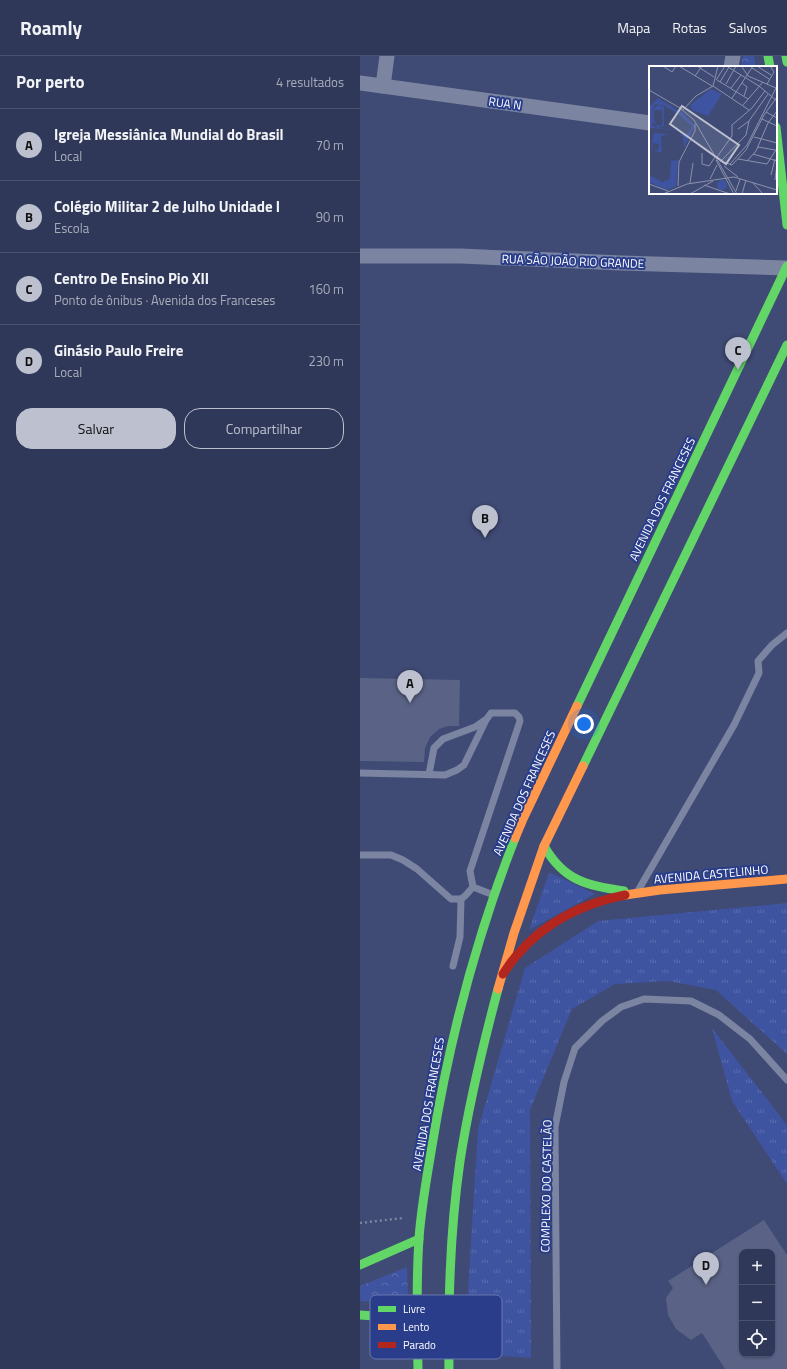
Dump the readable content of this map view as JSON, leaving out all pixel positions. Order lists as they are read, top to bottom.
{
  "streets": {
    "main road": ["AVENIDA DOS FRANCESES", "AVENIDA CASTELINHO"],
    "street": ["RUA N", "RUA SÃO JOÃO RIO GRANDE"],
    "lane": ["COMPLEXO DO CASTELÃO"]
  },
  "crossings": [
    ["RUA SÃO JOÃO RIO GRANDE", "AVENIDA DOS FRANCESES"]
  ],
  "legend": ["Livre", "Lento", "Parado"],
  "page": {
    "header": "Roamly",
    "nav": ["Mapa", "Rotas", "Salvos"],
    "heading": ["Por perto", "4 resultados"],
    "list": [
      {
        "mark": "A",
        "name": "Igreja Messiânica Mundial do Brasil",
        "note": "Local",
        "value": "70 m"
      },
      {
        "mark": "B",
        "name": "Colégio Militar 2 de Julho Unidade I",
        "note": "Escola",
        "value": "90 m"
      },
      {
        "mark": "C",
        "name": "Centro De Ensino Pio XII",
        "note": "Ponto de ônibus · Avenida dos Franceses",
        "value": "160 m"
      },
      {
        "mark": "D",
        "name": "Ginásio Paulo Freire",
        "note": "Local",
        "value": "230 m"
      }
    ],
    "pins": [
      "C",
      "B",
      "A",
      "D"
    ],
    "buttons": ["Salvar", "Compartilhar"],
    "map_buttons": ["+", "−"]
  }
}
